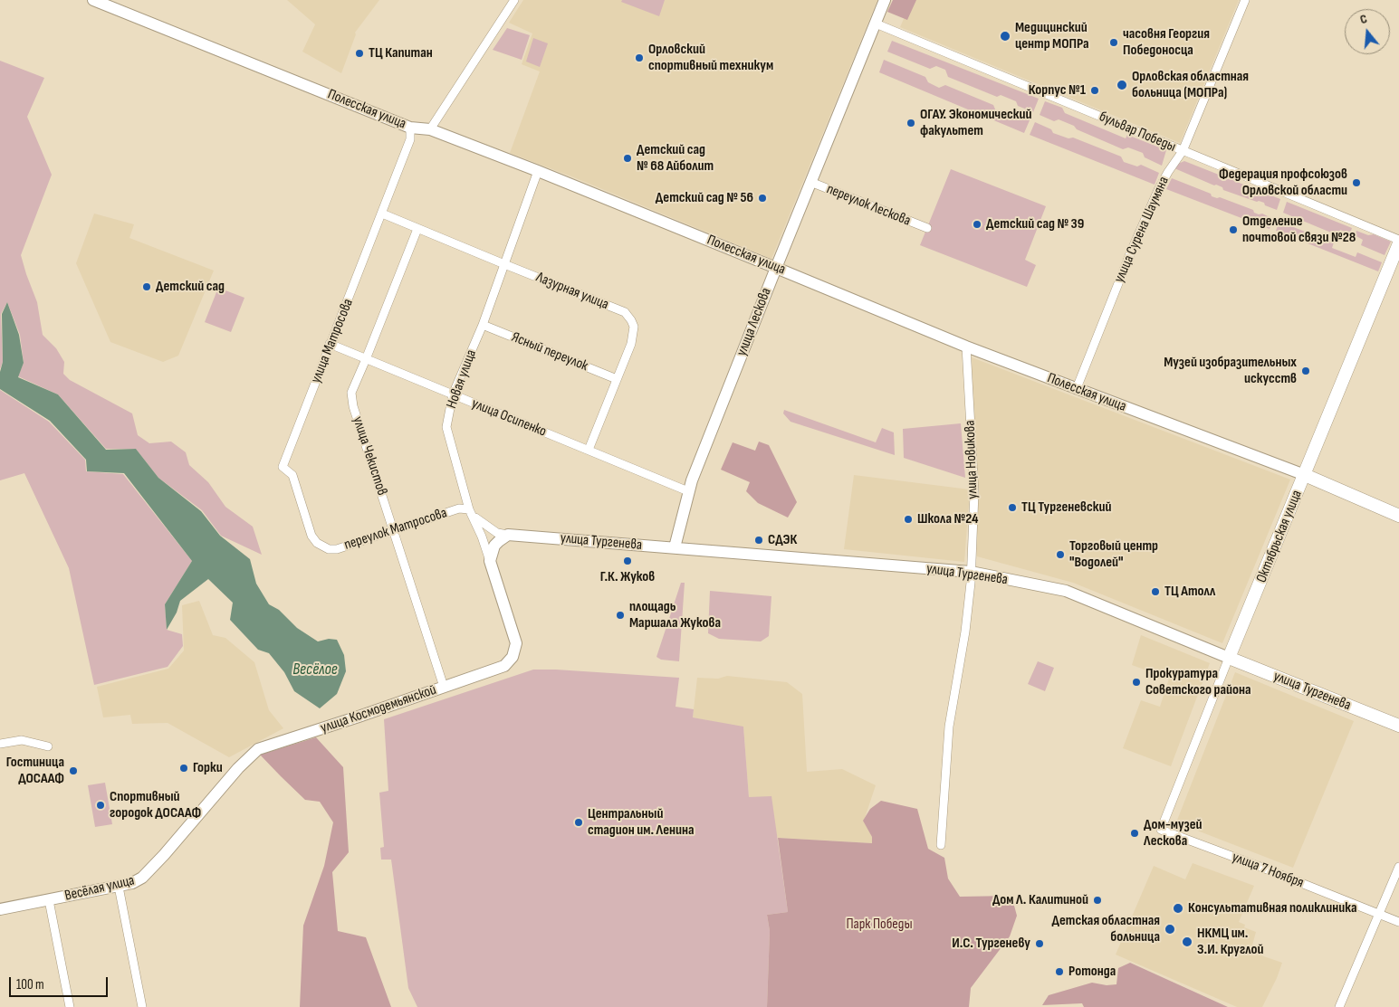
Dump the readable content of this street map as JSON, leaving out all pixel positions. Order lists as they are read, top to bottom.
{
  "streets": {
    "main road": [
      "Полесская улица",
      "улица Лескова",
      "Новая улица",
      "Октябрьская улица",
      "улица Тургенева",
      "улица Космодемьянской",
      "Весёлая улица"
    ],
    "street": [
      "бульвар Победы",
      "переулок Лескова",
      "улица Сурена Шаумяна",
      "Лазурная улица",
      "улица Матросова",
      "Ясный переулок",
      "улица Осипенко",
      "улица Чекистов",
      "улица Новикова",
      "переулок Матросова",
      "улица 7 Ноября"
    ]
  },
  "crossings": [
    ["Полесская улица", "улица Сурена Шаумяна"],
    ["Полесская улица", "улица Лескова"],
    ["Полесская улица", "улица Матросова"],
    ["Полесская улица", "Новая улица"],
    ["Полесская улица", "улица Новикова"],
    ["Полесская улица", "Октябрьская улица"],
    ["бульвар Победы", "улица Сурена Шаумяна"],
    ["бульвар Победы", "улица Лескова"],
    ["переулок Лескова", "улица Лескова"],
    ["Лазурная улица", "улица Матросова"],
    ["Лазурная улица", "Ясный переулок"],
    ["Лазурная улица", "Новая улица"],
    ["Лазурная улица", "улица Осипенко"],
    ["Лазурная улица", "улица Чекистов"],
    ["улица Лескова", "улица Осипенко"],
    ["улица Лескова", "улица Тургенева"],
    ["улица Матросова", "улица Осипенко"],
    ["улица Матросова", "переулок Матросова"],
    ["Ясный переулок", "Новая улица"],
    ["Новая улица", "улица Осипенко"],
    ["Новая улица", "переулок Матросова"],
    ["Новая улица", "улица Космодемьянской"],
    ["улица Осипенко", "улица Чекистов"],
    ["улица Чекистов", "переулок Матросова"],
    ["улица Чекистов", "улица Космодемьянской"],
    ["улица Новикова", "улица Тургенева"],
    ["Октябрьская улица", "улица Тургенева"],
    ["Октябрьская улица", "улица 7 Ноября"],
    ["улица Космодемьянской", "Весёлая улица"]
  ],
  "water": ["Весёлое"],
  "parks": ["Парк Победы"],
  "places": [
    "Медицинский центр МОПРа",
    "часовня Георгия Победоносца",
    "ТЦ Капитан",
    "Орловский спортивный техникум",
    "Орловская областная больница (МОПРа)",
    "Корпус №1",
    "ОГАУ. Экономический факультет",
    "Детский сад № 68 Айболит",
    "Федерация профсоюзов Орловской области",
    "Детский сад № 56",
    "Детский сад № 39",
    "Отделение почтовой связи №28",
    "Детский сад",
    "Музей изобразительных искусств",
    "ТЦ Тургеневский",
    "Школа №24",
    "СДЭК",
    "Торговый центр \"Водолей\"",
    "Г.К. Жуков",
    "ТЦ Атолл",
    "площадь Маршала Жукова",
    "Прокуратура Советского района",
    "Горки",
    "Гостиница ДОСААФ",
    "Спортивный городок ДОСААФ",
    "Центральный стадион им. Ленина",
    "Дом-музей Лескова",
    "Дом Л. Калитиной",
    "Консультативная поликлиника",
    "Детская областная больница",
    "НКМЦ им. З.И. Круглой",
    "И.С. Тургеневу",
    "Ротонда"
  ],
  "scale_bar": "100 m",
  "north": "top"
}
